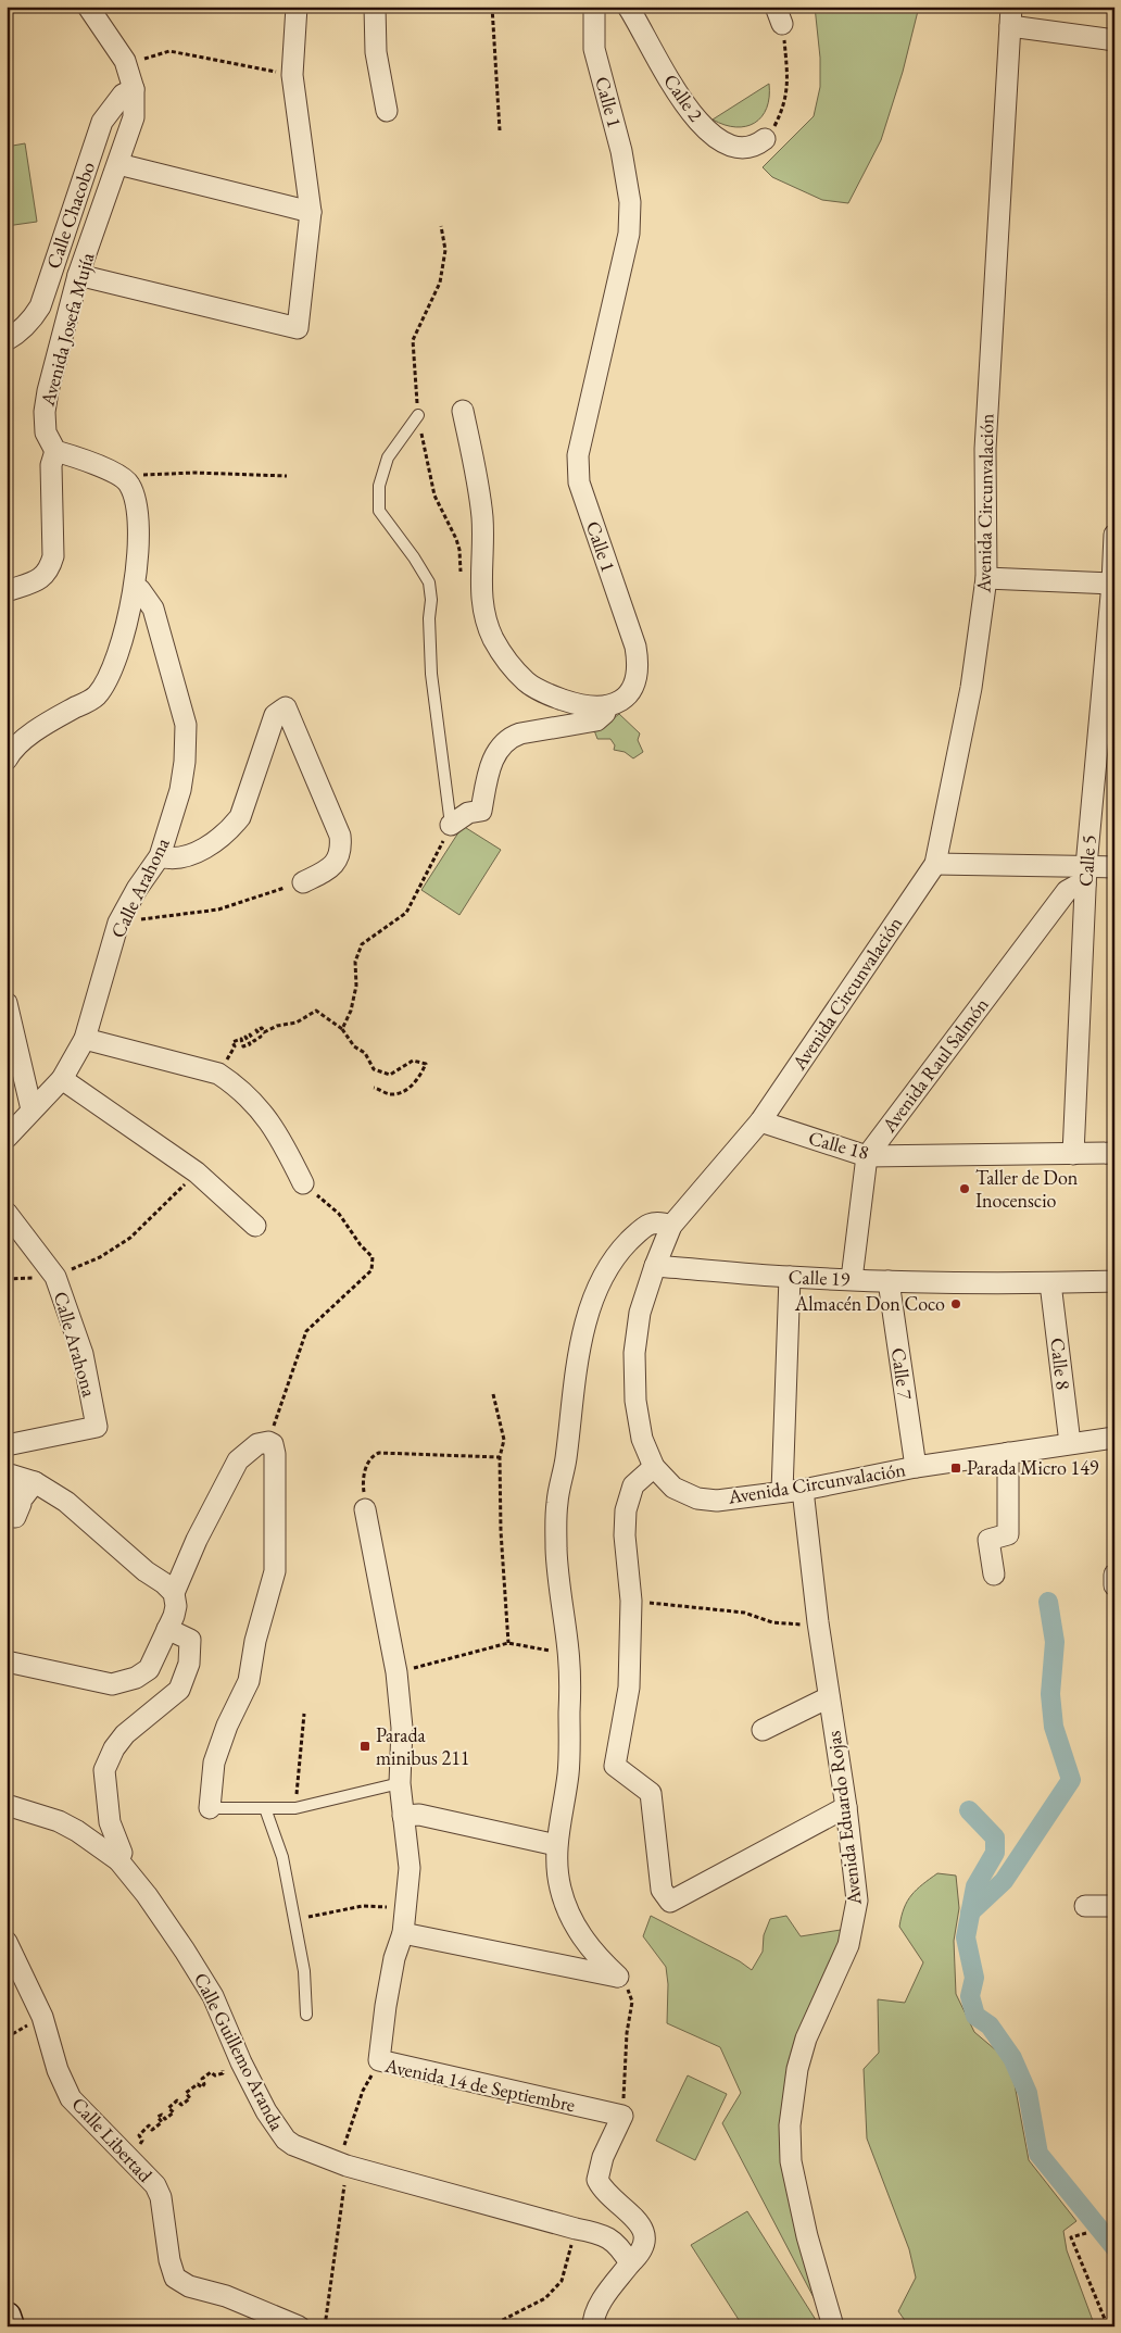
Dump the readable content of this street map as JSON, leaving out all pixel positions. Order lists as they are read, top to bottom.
{
  "streets": {
    "street": [
      "Calle 2",
      "Calle 1",
      "Calle Chacobo",
      "Avenida Josefa Mujía",
      "Avenida Circunvalación",
      "Calle 5",
      "Calle Arahona",
      "Avenida Raul Salmón",
      "Calle 18",
      "Calle 19",
      "Calle 8",
      "Calle 7",
      "Avenida Eduardo Rojas",
      "Calle Guillemo Aranda",
      "Avenida 14 de Septiembre",
      "Calle Libertad"
    ]
  },
  "crossings": [
    ["Calle Chacobo", "Avenida Josefa Mujía"],
    ["Avenida Circunvalación", "Calle 18"],
    ["Avenida Circunvalación", "Calle 19"],
    ["Avenida Circunvalación", "Calle 8"],
    ["Avenida Circunvalación", "Calle 7"],
    ["Avenida Circunvalación", "Avenida Eduardo Rojas"],
    ["Calle 5", "Avenida Raul Salmón"],
    ["Calle 5", "Calle 18"],
    ["Avenida Raul Salmón", "Calle 18"],
    ["Avenida Raul Salmón", "Calle 19"],
    ["Calle 19", "Calle 8"],
    ["Calle 19", "Calle 7"],
    ["Calle Guillemo Aranda", "Avenida 14 de Septiembre"]
  ],
  "places": {
    "other": ["Taller de Don Inocenscio", "Almacén Don Coco"],
    "transit": ["Parada Micro 149", "Parada minibus 211"]
  }
}
